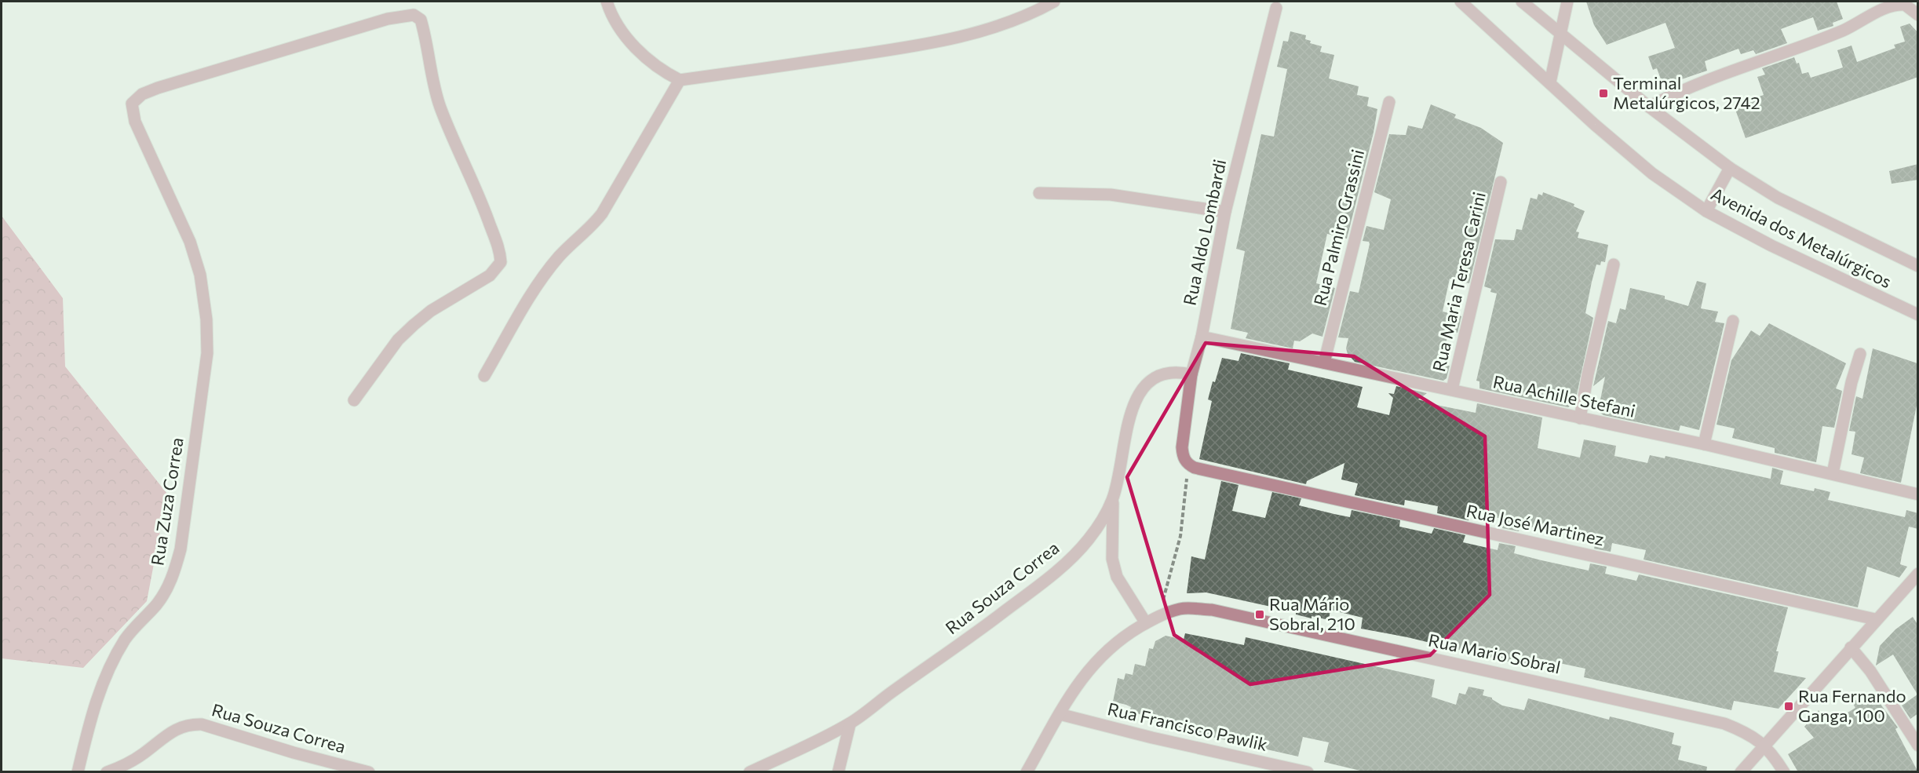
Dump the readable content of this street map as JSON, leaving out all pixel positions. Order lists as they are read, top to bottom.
{
  "streets": {
    "street": [
      "Rua Palmiro Grassini",
      "Rua Aldo Lombardi",
      "Avenida dos Metalúrgicos",
      "Rua Maria Teresa Carini",
      "Rua Achille Stefani",
      "Rua Zuza Correa",
      "Rua José Martinez",
      "Rua Souza Correa",
      "Rua Mario Sobral",
      "Rua Francisco Pawlik"
    ]
  },
  "crossings": [
    ["Rua Palmiro Grassini", "Rua Achille Stefani"],
    ["Rua Aldo Lombardi", "Rua Achille Stefani"],
    ["Rua Aldo Lombardi", "Rua José Martinez"],
    ["Rua Aldo Lombardi", "Rua Souza Correa"],
    ["Rua Maria Teresa Carini", "Rua Achille Stefani"],
    ["Rua Mario Sobral", "Rua Francisco Pawlik"]
  ],
  "places": {
    "transit": ["Terminal Metalúrgicos, 2742", "Rua Mário Sobral, 210", "Rua Fernando Ganga, 100"]
  }
}
